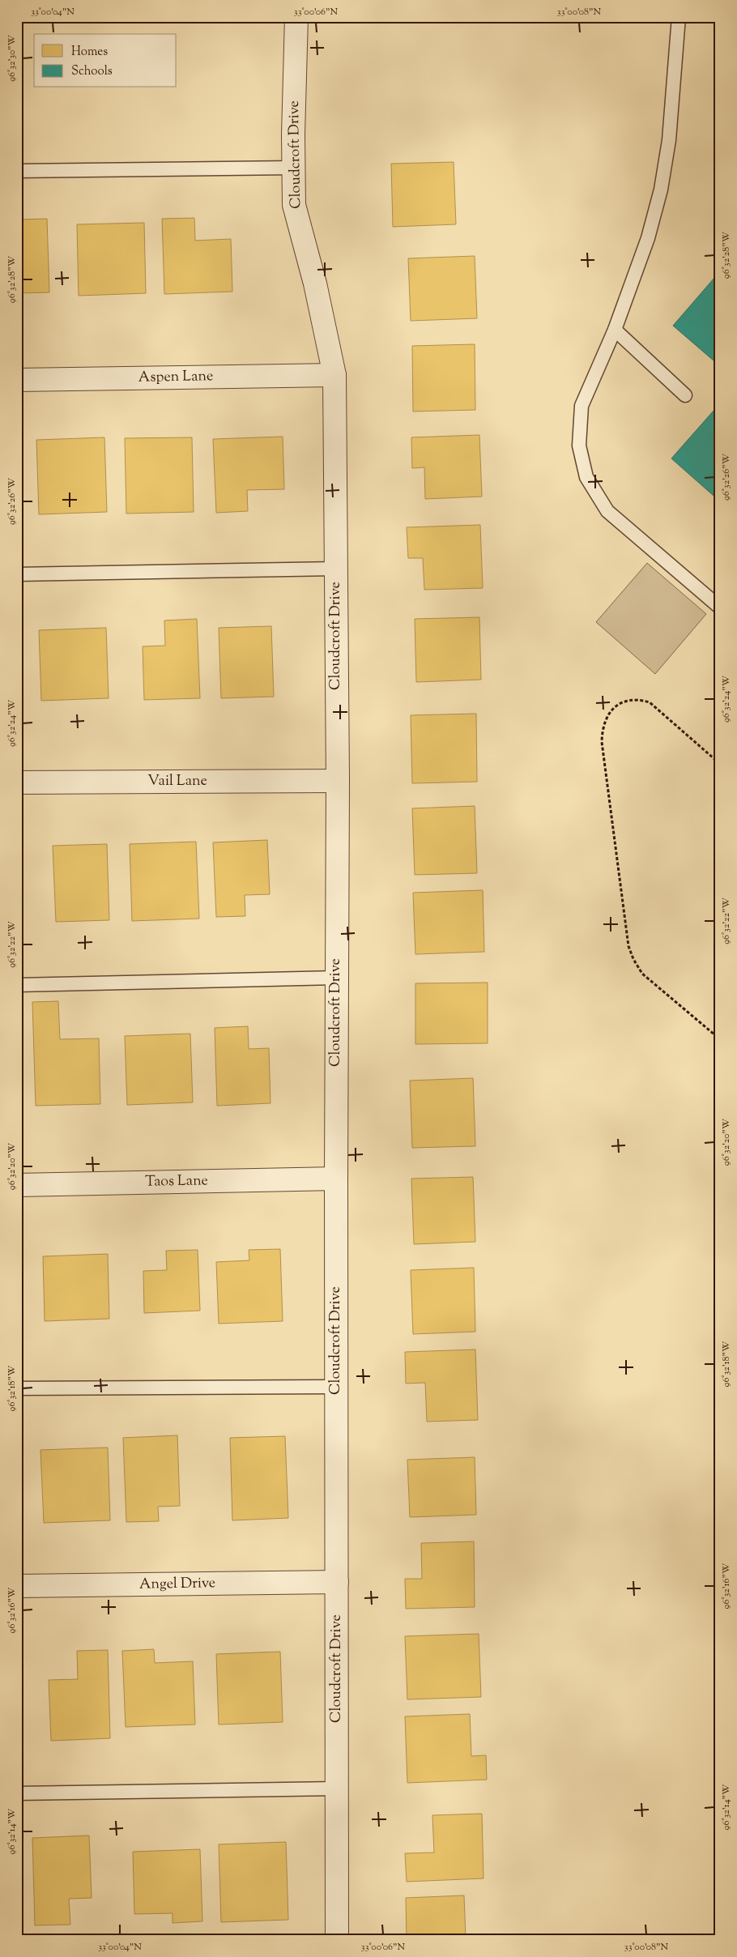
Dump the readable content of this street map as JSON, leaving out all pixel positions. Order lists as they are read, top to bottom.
{
  "streets": {
    "street": [
      "Cloudcroft Drive",
      "Aspen Lane",
      "Vail Lane",
      "Taos Lane",
      "Angel Drive"
    ]
  },
  "crossings": [
    ["Cloudcroft Drive", "Aspen Lane"],
    ["Cloudcroft Drive", "Vail Lane"],
    ["Cloudcroft Drive", "Taos Lane"],
    ["Cloudcroft Drive", "Angel Drive"]
  ],
  "legend": ["Homes", "Schools"],
  "coordinates": [
    "33°00'04\"N",
    "33°00'06\"N",
    "33°00'08\"N",
    "96°32'30\"W",
    "96°32'28\"W",
    "96°32'26\"W",
    "96°32'24\"W",
    "96°32'22\"W",
    "96°32'20\"W",
    "96°32'18\"W",
    "96°32'16\"W",
    "96°32'14\"W"
  ]
}
